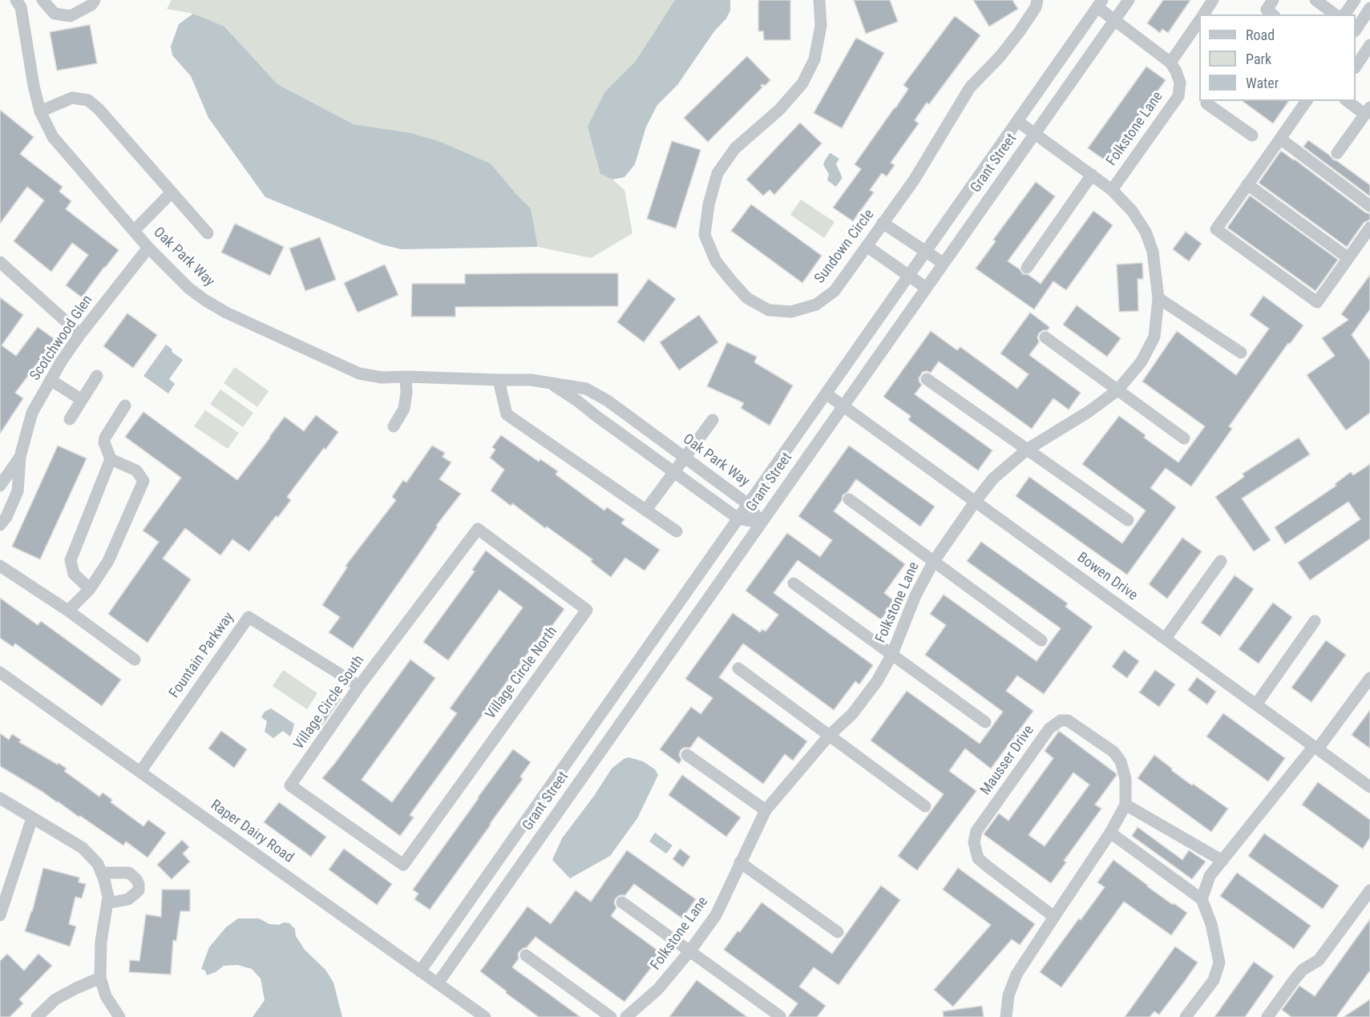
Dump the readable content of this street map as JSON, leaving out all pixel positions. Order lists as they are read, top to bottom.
{
  "streets": {
    "street": [
      "Folkstone Lane",
      "Grant Street",
      "Sundown Circle",
      "Oak Park Way",
      "Scotchwood Glen",
      "Bowen Drive",
      "Fountain Parkway",
      "Village Circle North",
      "Village Circle South",
      "Mausser Drive",
      "Raper Dairy Road"
    ]
  },
  "crossings": [
    ["Folkstone Lane", "Grant Street"],
    ["Folkstone Lane", "Bowen Drive"],
    ["Grant Street", "Oak Park Way"],
    ["Grant Street", "Bowen Drive"],
    ["Grant Street", "Raper Dairy Road"],
    ["Oak Park Way", "Scotchwood Glen"],
    ["Fountain Parkway", "Village Circle South"],
    ["Fountain Parkway", "Raper Dairy Road"],
    ["Village Circle North", "Village Circle South"]
  ],
  "legend": ["Road", "Park", "Water"]
}
